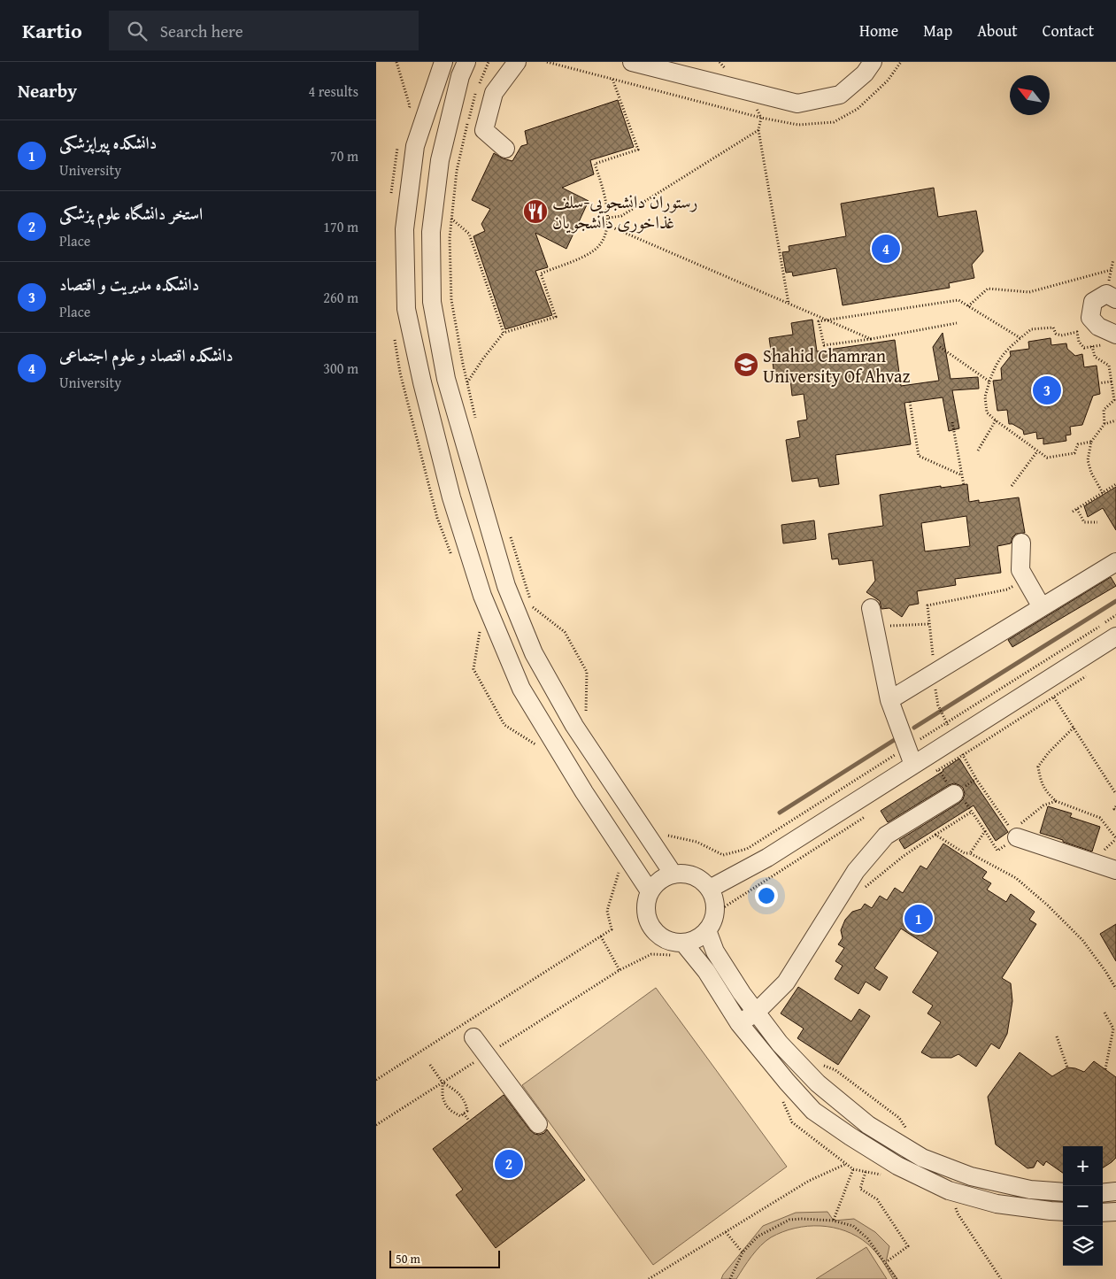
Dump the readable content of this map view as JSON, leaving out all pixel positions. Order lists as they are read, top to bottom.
{
  "places": {
    "restaurant": ["رستوران دانشجویی-سلف غذاخوری دانشجویان"],
    "school or university": ["Shahid Chamran University Of Ahvaz"]
  },
  "scale_bar": "50 m",
  "north": "top left",
  "page": {
    "header": "Kartio",
    "search": "Search here",
    "nav": [
      "Home",
      "Map",
      "About",
      "Contact"
    ],
    "heading": ["Nearby", "4 results"],
    "list": [
      {
        "mark": "1",
        "name": "دانشکده پیراپزشکی",
        "note": "University",
        "value": "70 m"
      },
      {
        "mark": "2",
        "name": "استخر دانشگاه علوم پزشکی",
        "note": "Place",
        "value": "170 m"
      },
      {
        "mark": "3",
        "name": "دانشکده مدیریت و اقتصاد",
        "note": "Place",
        "value": "260 m"
      },
      {
        "mark": "4",
        "name": "دانشکده اقتصاد و علوم اجتماعی",
        "note": "University",
        "value": "300 m"
      }
    ],
    "pins": [
      "4",
      "3",
      "1",
      "2"
    ],
    "map_buttons": ["+", "−"],
    "scale": "50 m"
  }
}
